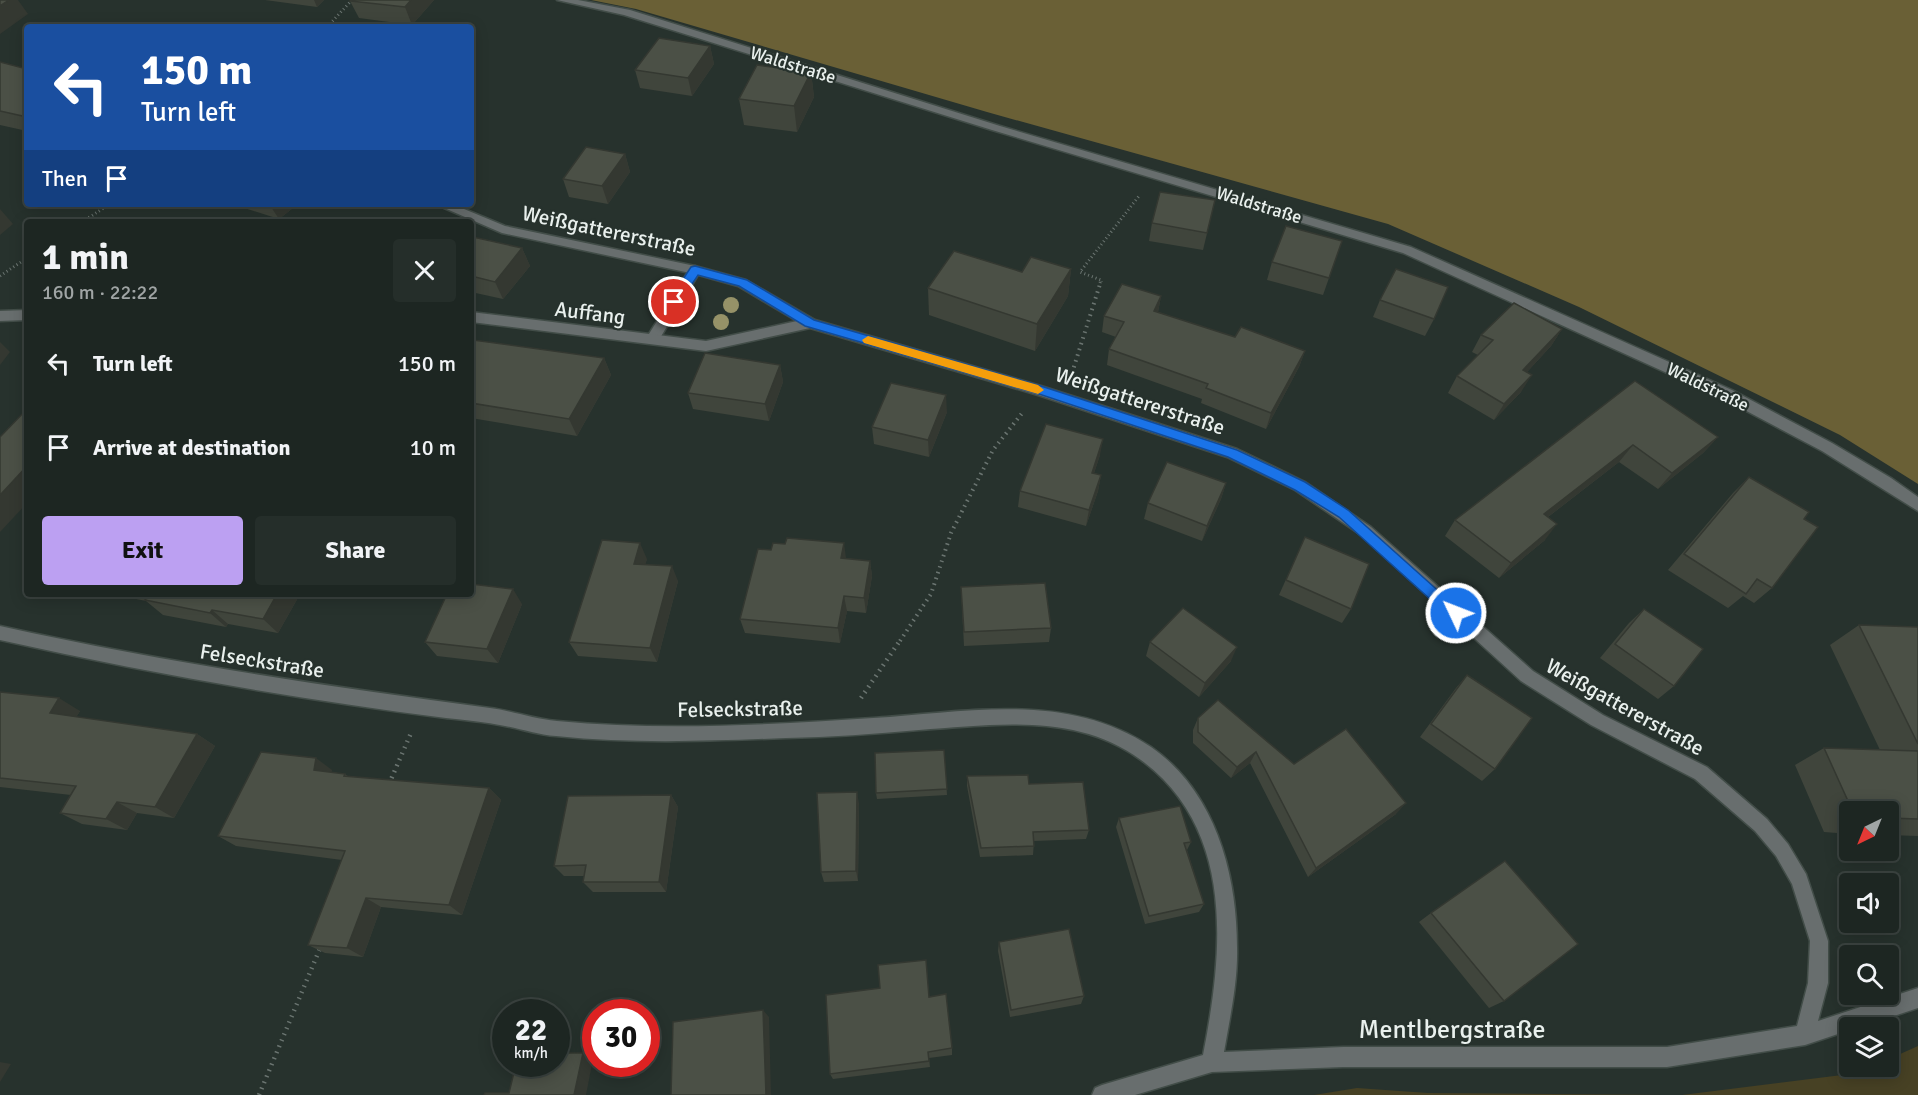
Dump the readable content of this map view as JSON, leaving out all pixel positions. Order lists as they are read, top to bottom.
{
  "streets": {
    "street": [
      "Waldstraße",
      "Weißgattererstraße",
      "Auffang",
      "Felseckstraße",
      "Mentlbergstraße"
    ]
  },
  "crossings": [
    ["Weißgattererstraße", "Auffang"],
    ["Weißgattererstraße", "Mentlbergstraße"],
    ["Felseckstraße", "Mentlbergstraße"]
  ],
  "north": "bottom left",
  "page": {
    "turn": ["150 m", "Turn left"],
    "then": "Then",
    "heading": ["1 min", "160 m · 22:22"],
    "list": [
      {
        "name": "Turn left",
        "value": "150 m"
      },
      {
        "name": "Arrive at destination",
        "value": "10 m"
      }
    ],
    "buttons": ["Exit", "Share"],
    "speed": "22 km/h",
    "limit": "30"
  }
}
